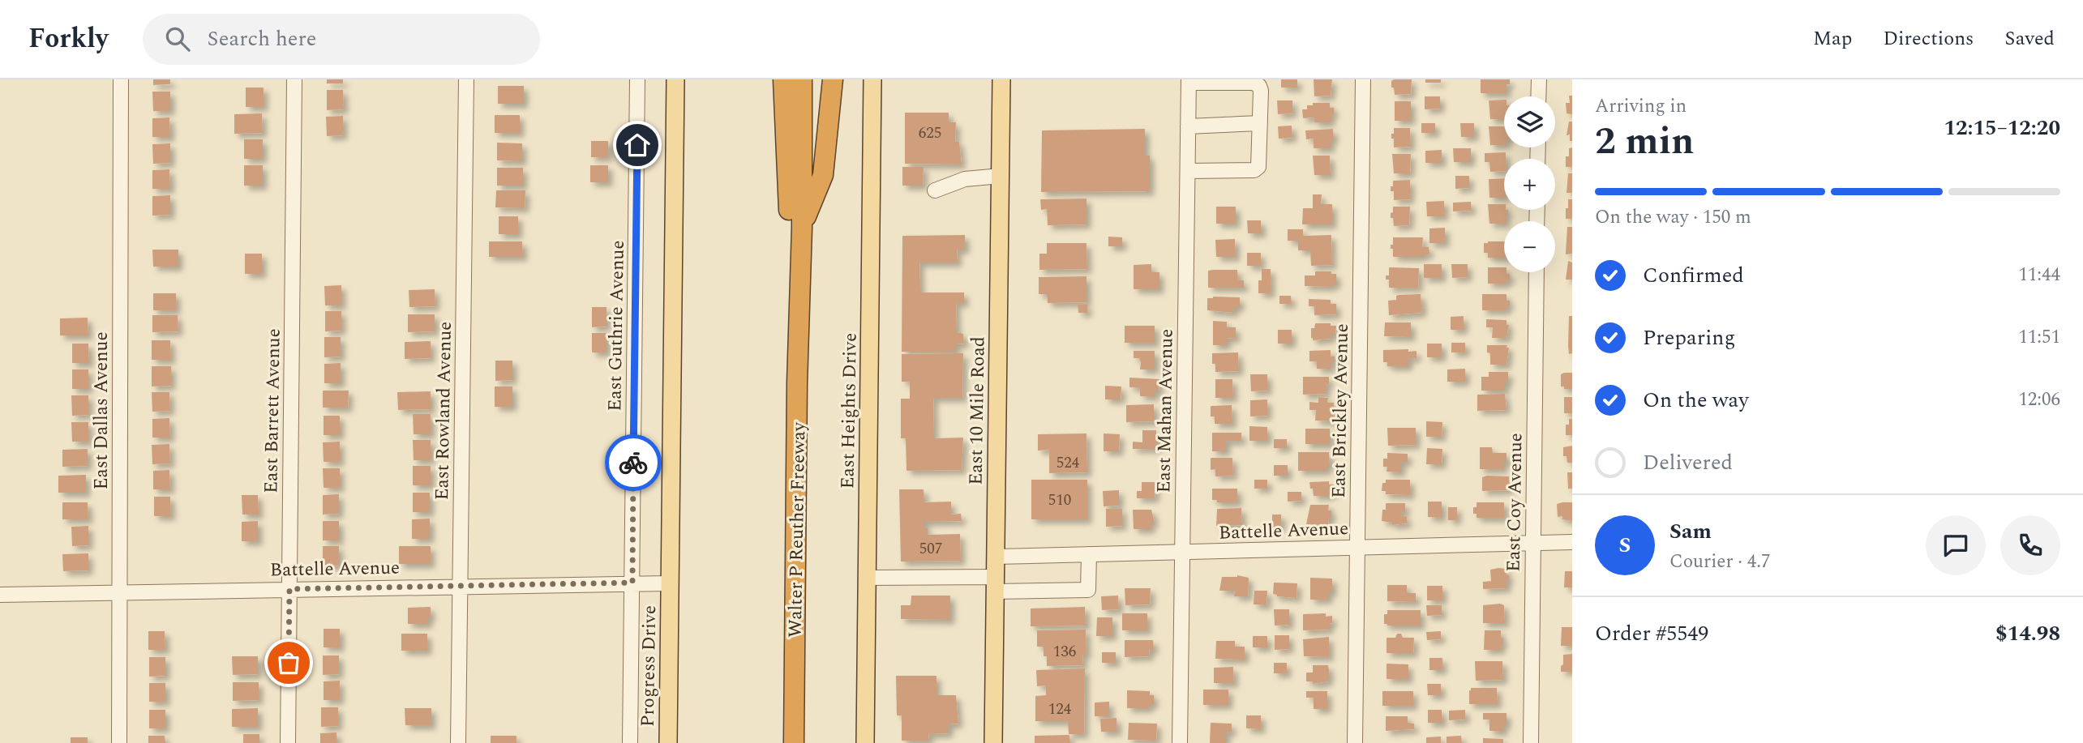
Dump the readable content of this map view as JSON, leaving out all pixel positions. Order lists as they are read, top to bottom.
{
  "streets": {
    "highway": ["Walter P Reuther Freeway"],
    "main road": ["East Heights Drive", "East 10 Mile Road", "Progress Drive"],
    "street": [
      "East Guthrie Avenue",
      "East Dallas Avenue",
      "East Barrett Avenue",
      "East Rowland Avenue",
      "East Mahan Avenue",
      "East Brickley Avenue",
      "East Coy Avenue",
      "Battelle Avenue"
    ]
  },
  "crossings": [
    ["East Guthrie Avenue", "Battelle Avenue"],
    ["East Dallas Avenue", "Battelle Avenue"],
    ["East Barrett Avenue", "Battelle Avenue"],
    ["East Rowland Avenue", "Battelle Avenue"],
    ["East 10 Mile Road", "Battelle Avenue"],
    ["East Mahan Avenue", "Battelle Avenue"],
    ["East Brickley Avenue", "Battelle Avenue"],
    ["East Coy Avenue", "Battelle Avenue"],
    ["Battelle Avenue", "Progress Drive"]
  ],
  "house_numbers": [
    "625",
    "524",
    "510",
    "507",
    "136",
    "124"
  ],
  "page": {
    "header": "Forkly",
    "search": "Search here",
    "nav": ["Map", "Directions", "Saved"],
    "heading": ["2 min", "Arriving in", "12:15–12:20"],
    "panel": [
      "Sam",
      "Courier · 4.7",
      "Order #5549",
      "$14.98"
    ],
    "map_buttons": ["+", "−"],
    "bar": "On the way · 150 m",
    "list": [
      ["Confirmed", "11:44"],
      ["Preparing", "11:51"],
      ["On the way", "12:06"],
      "Delivered"
    ],
    "round": "S"
  }
}
